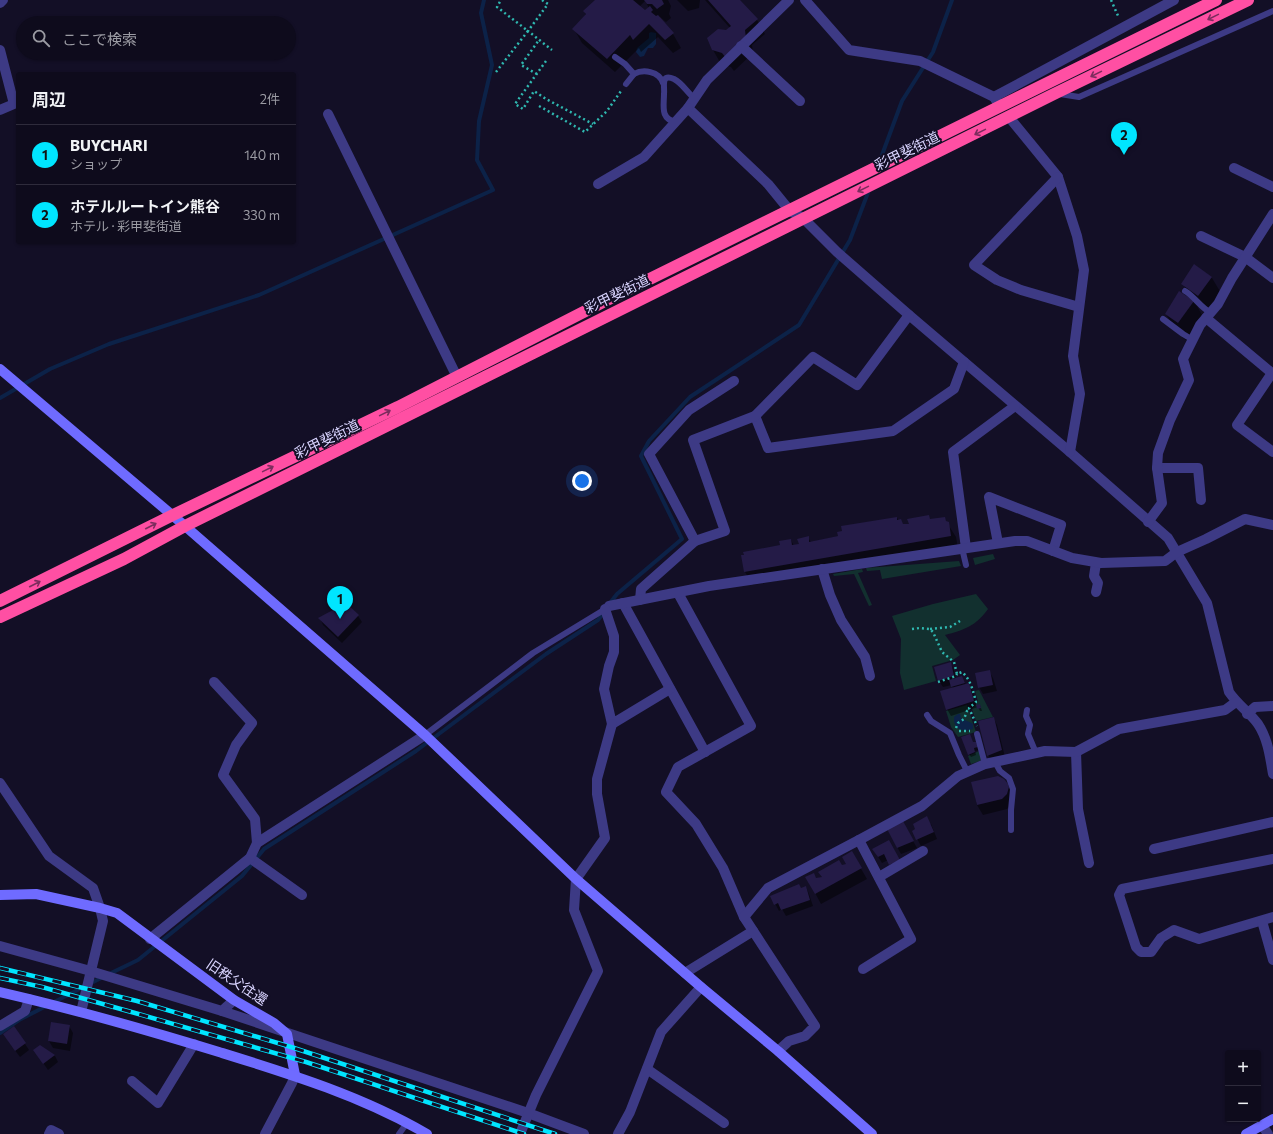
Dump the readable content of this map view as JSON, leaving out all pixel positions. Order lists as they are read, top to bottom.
{
  "streets": {
    "highway": ["彩甲斐街道"],
    "street": ["旧秩父往還"]
  },
  "page": {
    "search": "ここで検索",
    "heading": ["周辺", "2件"],
    "pins": ["2", "1"],
    "list": [
      {
        "mark": "1",
        "name": "BUYCHARI",
        "note": "ショップ",
        "value": "140 m"
      },
      {
        "mark": "2",
        "name": "ホテルルートイン熊谷",
        "note": "ホテル · 彩甲斐街道",
        "value": "330 m"
      }
    ],
    "map_buttons": ["+", "−"]
  }
}
